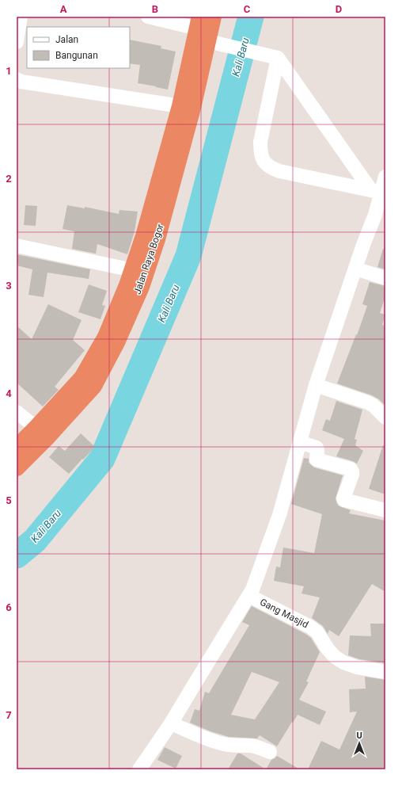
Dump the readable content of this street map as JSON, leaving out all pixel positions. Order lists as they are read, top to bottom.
{
  "streets": {
    "highway": ["Jalan Raya Bogor"],
    "street": ["Gang Masjid"]
  },
  "water": ["Kali Baru"],
  "legend": ["Jalan", "Bangunan"],
  "north": "top",
  "grid": {
    "columns": [
      "A",
      "B",
      "C",
      "D"
    ],
    "rows": [
      "1",
      "2",
      "3",
      "4",
      "5",
      "6",
      "7"
    ]
  }
}
